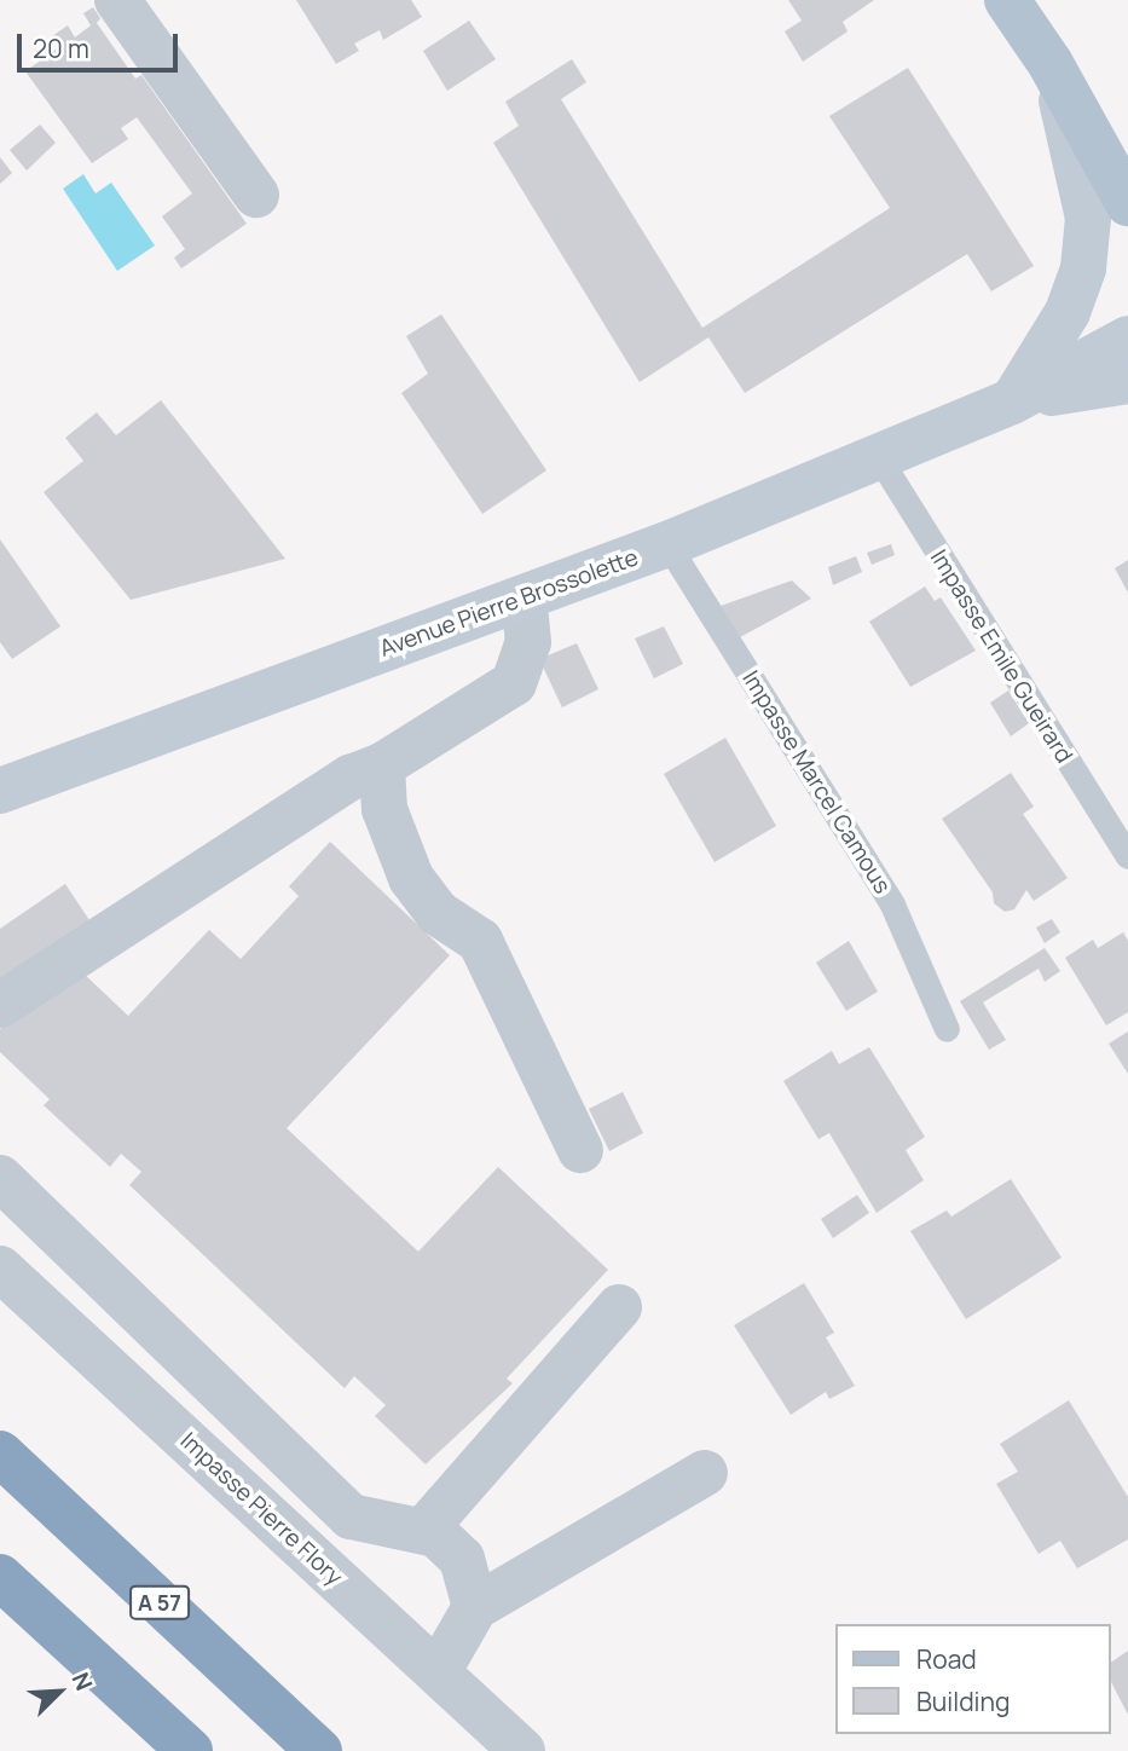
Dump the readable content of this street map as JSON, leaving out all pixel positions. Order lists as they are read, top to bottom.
{
  "streets": {
    "highway": ["A 57"],
    "main road": ["Avenue Pierre Brossolette"],
    "street": ["Impasse Pierre Flory"],
    "lane": ["Impasse Emile Gueirard", "Impasse Marcel Camous"]
  },
  "crossings": [
    ["Avenue Pierre Brossolette", "Impasse Emile Gueirard"],
    ["Avenue Pierre Brossolette", "Impasse Marcel Camous"]
  ],
  "legend": ["Road", "Building"],
  "scale_bar": "20 m",
  "north": "top right"
}
